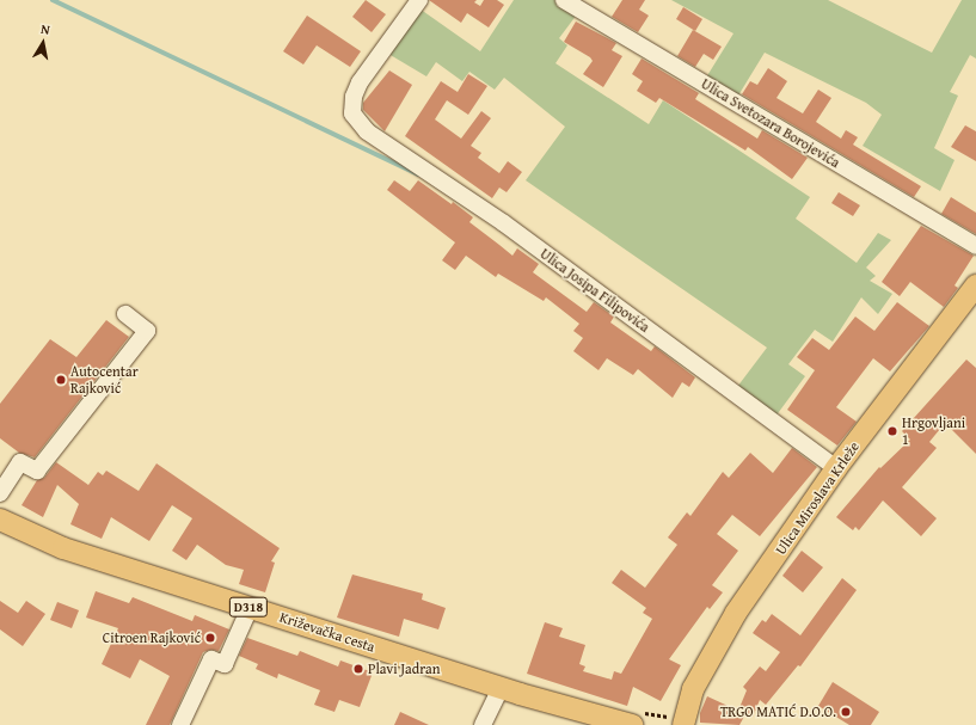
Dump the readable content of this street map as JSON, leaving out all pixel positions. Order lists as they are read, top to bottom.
{
  "streets": {
    "main road": ["Ulica Miroslava Krleže", "D318", "Križevačka cesta"],
    "street": ["Ulica Svetozara Borojevića", "Ulica Josipa Filipovića"]
  },
  "crossings": [
    ["Ulica Josipa Filipovića", "Ulica Miroslava Krleže"]
  ],
  "places": [
    "Autocentar Rajković",
    "Hrgovljani 1",
    "Citroen Rajković",
    "Plavi Jadran",
    "TRGO MATIĆ D.O.O."
  ],
  "north": "top"
}
